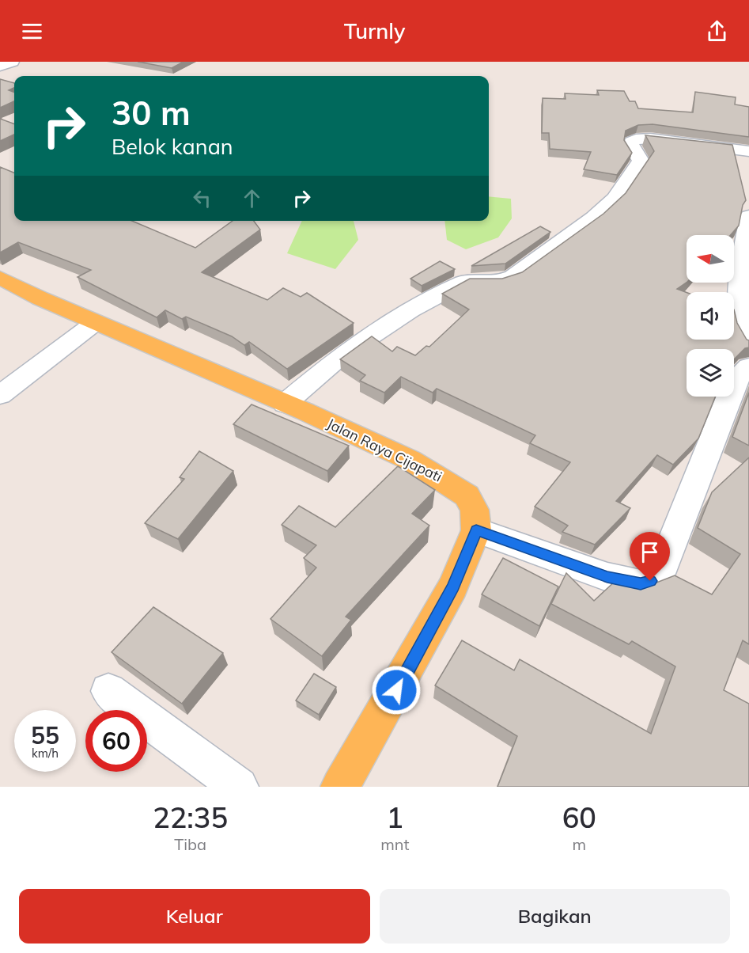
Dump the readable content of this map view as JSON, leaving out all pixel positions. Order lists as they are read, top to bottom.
{
  "streets": {
    "main road": ["Jalan Raya Cijapati"]
  },
  "north": "left",
  "page": {
    "header": "Turnly",
    "turn": ["30 m", "Belok kanan"],
    "speed": "55 km/h",
    "limit": "60",
    "eta": [
      "22:35",
      "Tiba",
      "1",
      "mnt",
      "60",
      "m"
    ],
    "buttons": ["Keluar", "Bagikan"]
  }
}
